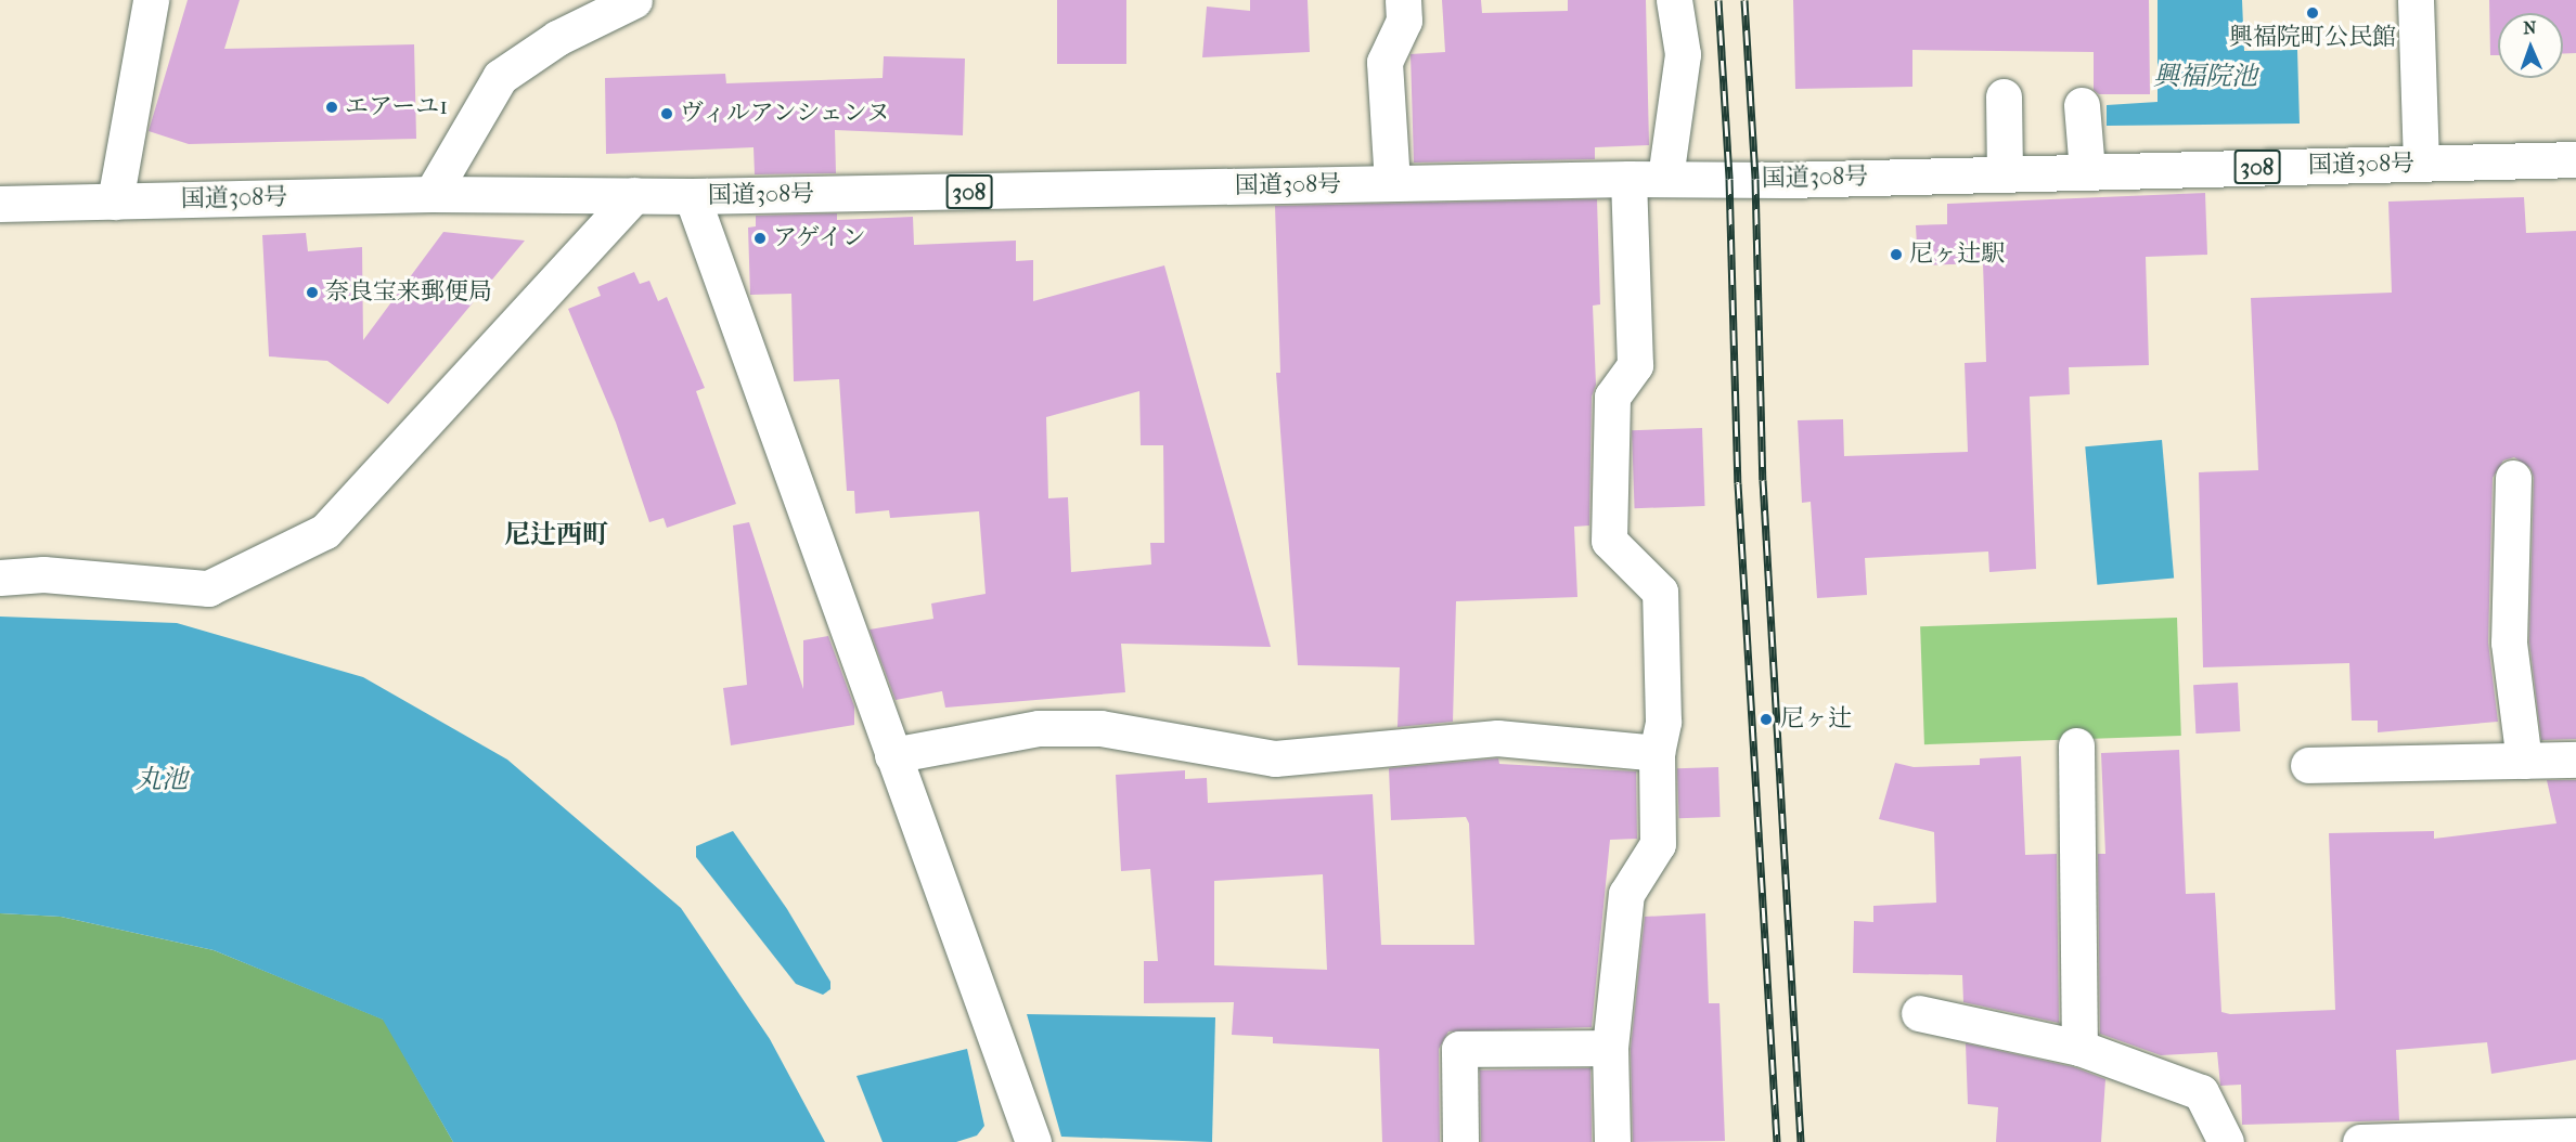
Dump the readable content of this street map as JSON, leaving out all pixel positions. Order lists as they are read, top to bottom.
{
  "streets": {
    "main road": ["国道308号", "308"]
  },
  "districts": ["尼辻西町"],
  "water": ["興福院池", "丸池"],
  "places": [
    "興福院町公民館",
    "エアーユ1",
    "ヴィルアンシェンヌ",
    "アゲイン",
    "尼ヶ辻駅",
    "奈良宝来郵便局",
    "尼ヶ辻"
  ],
  "north": "top"
}
